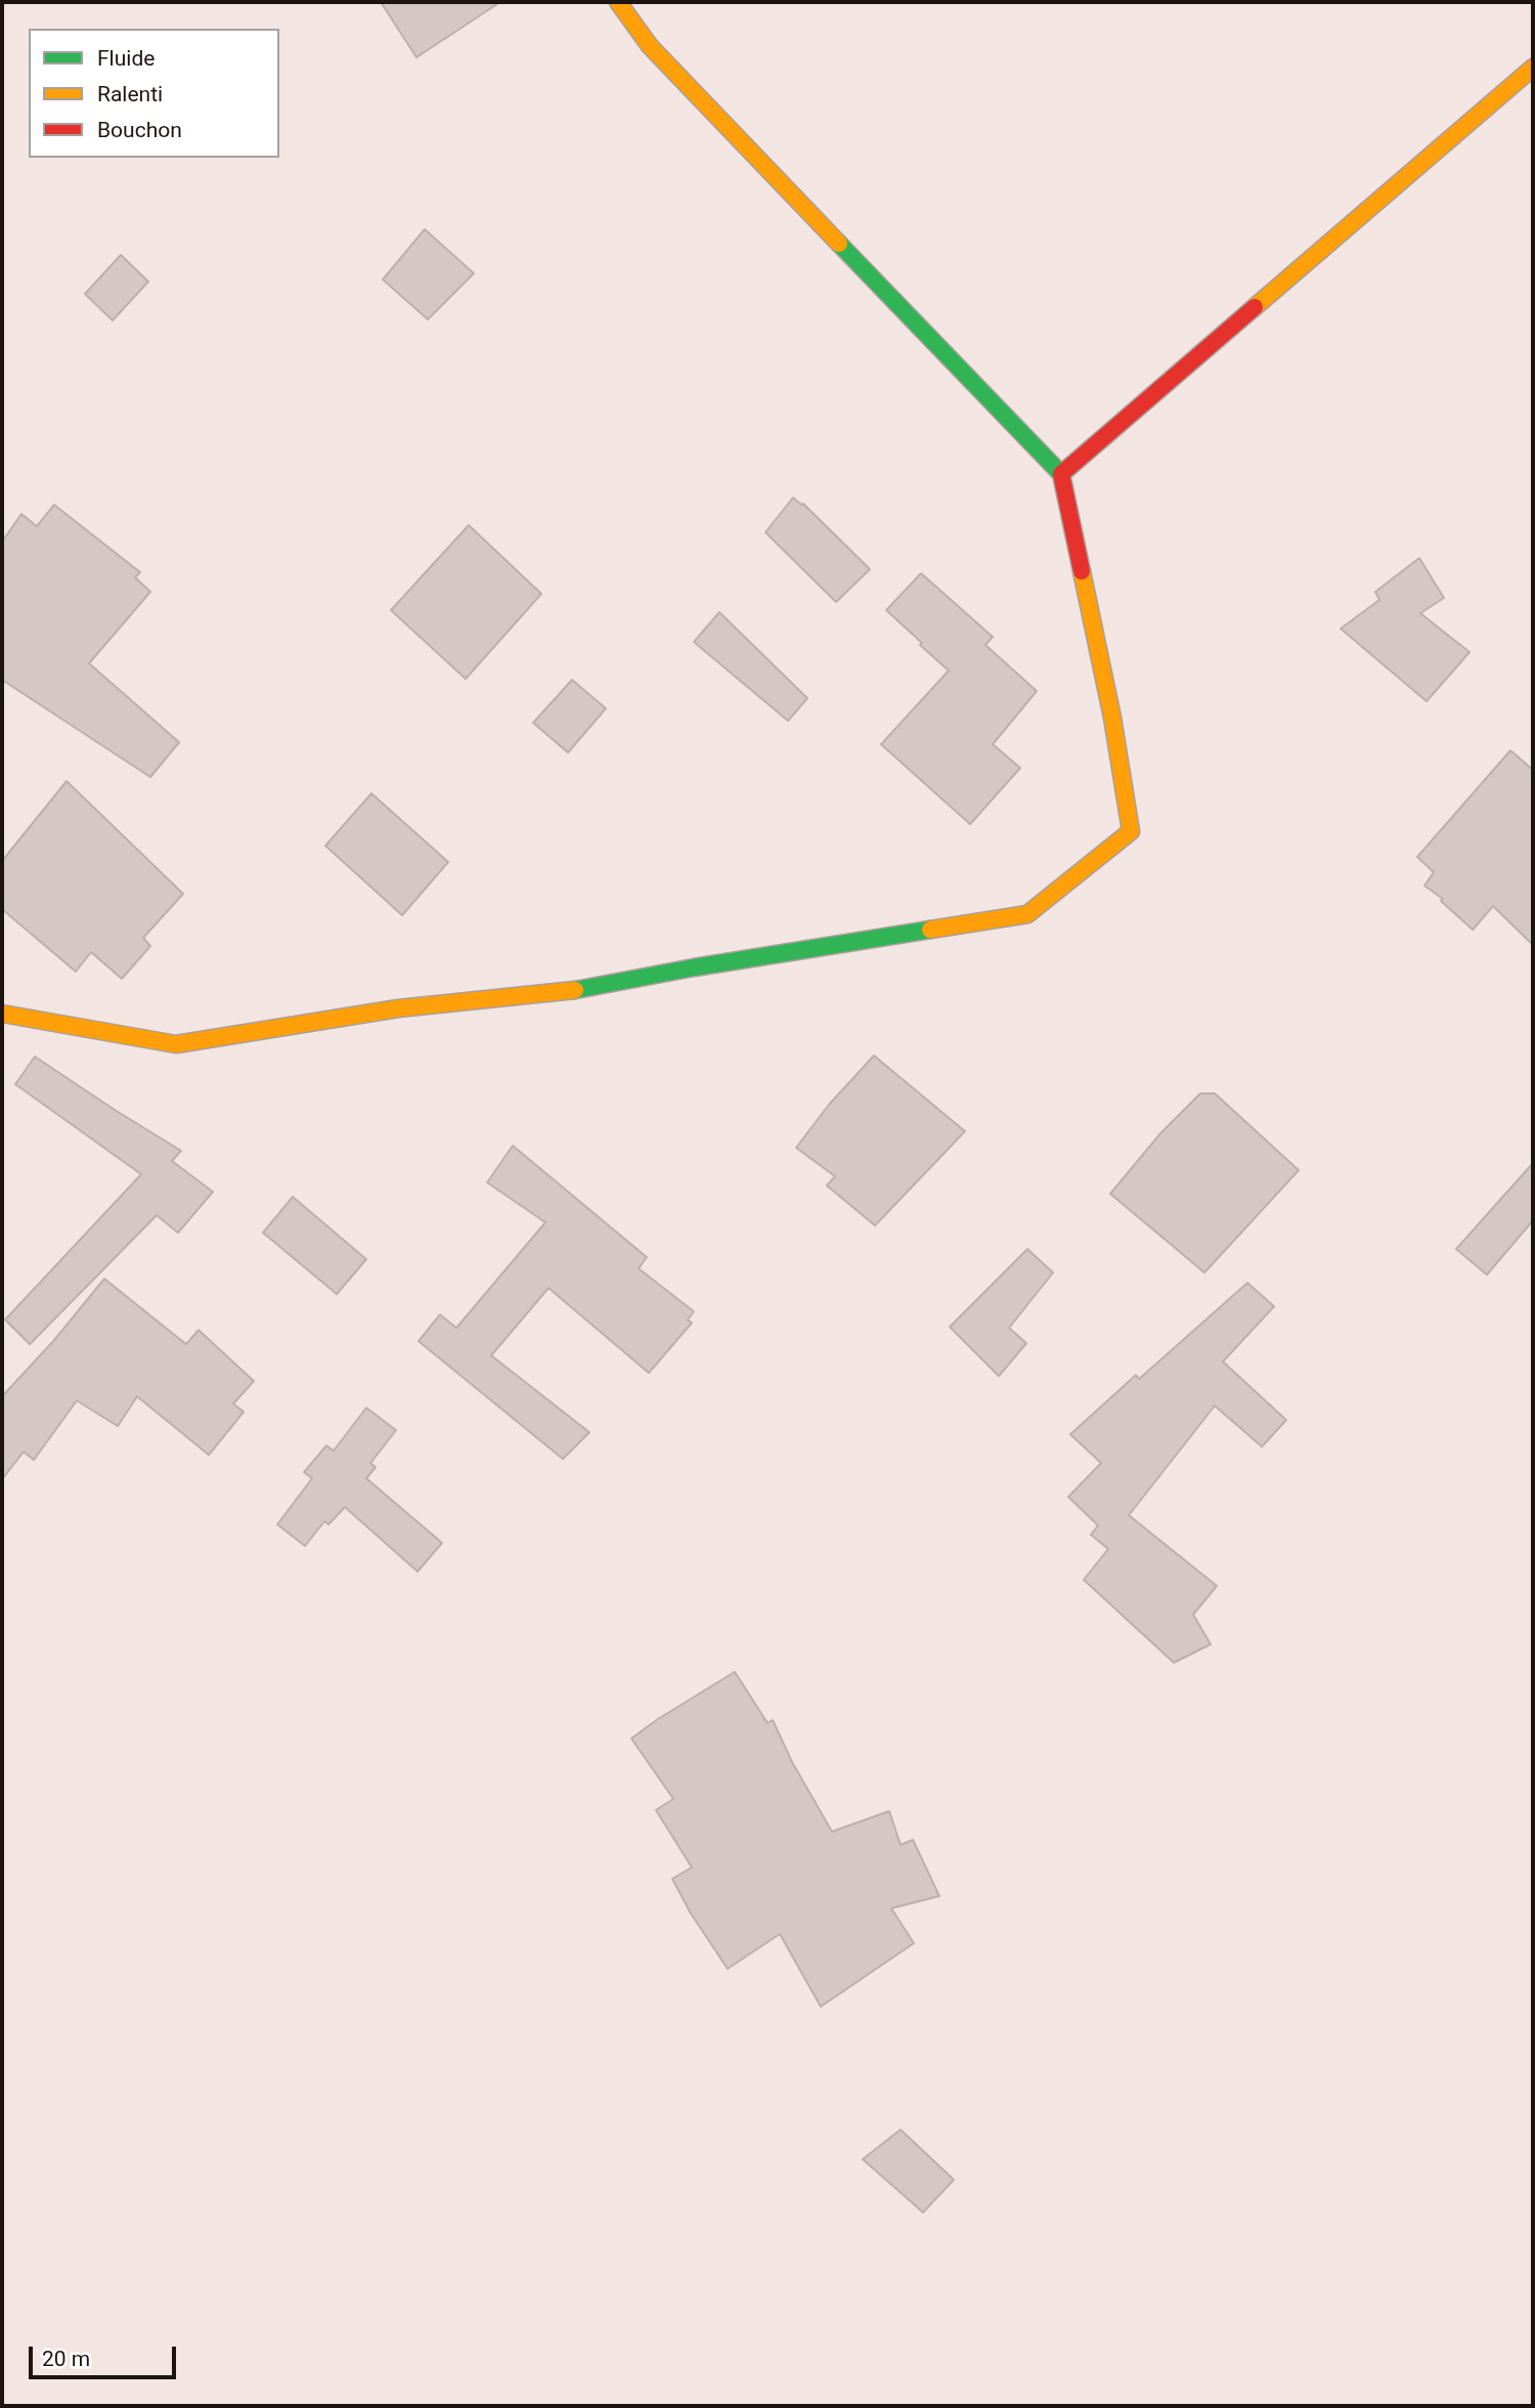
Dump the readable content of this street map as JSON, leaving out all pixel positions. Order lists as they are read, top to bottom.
{
  "legend": ["Fluide", "Ralenti", "Bouchon"],
  "scale_bar": "20 m"
}
